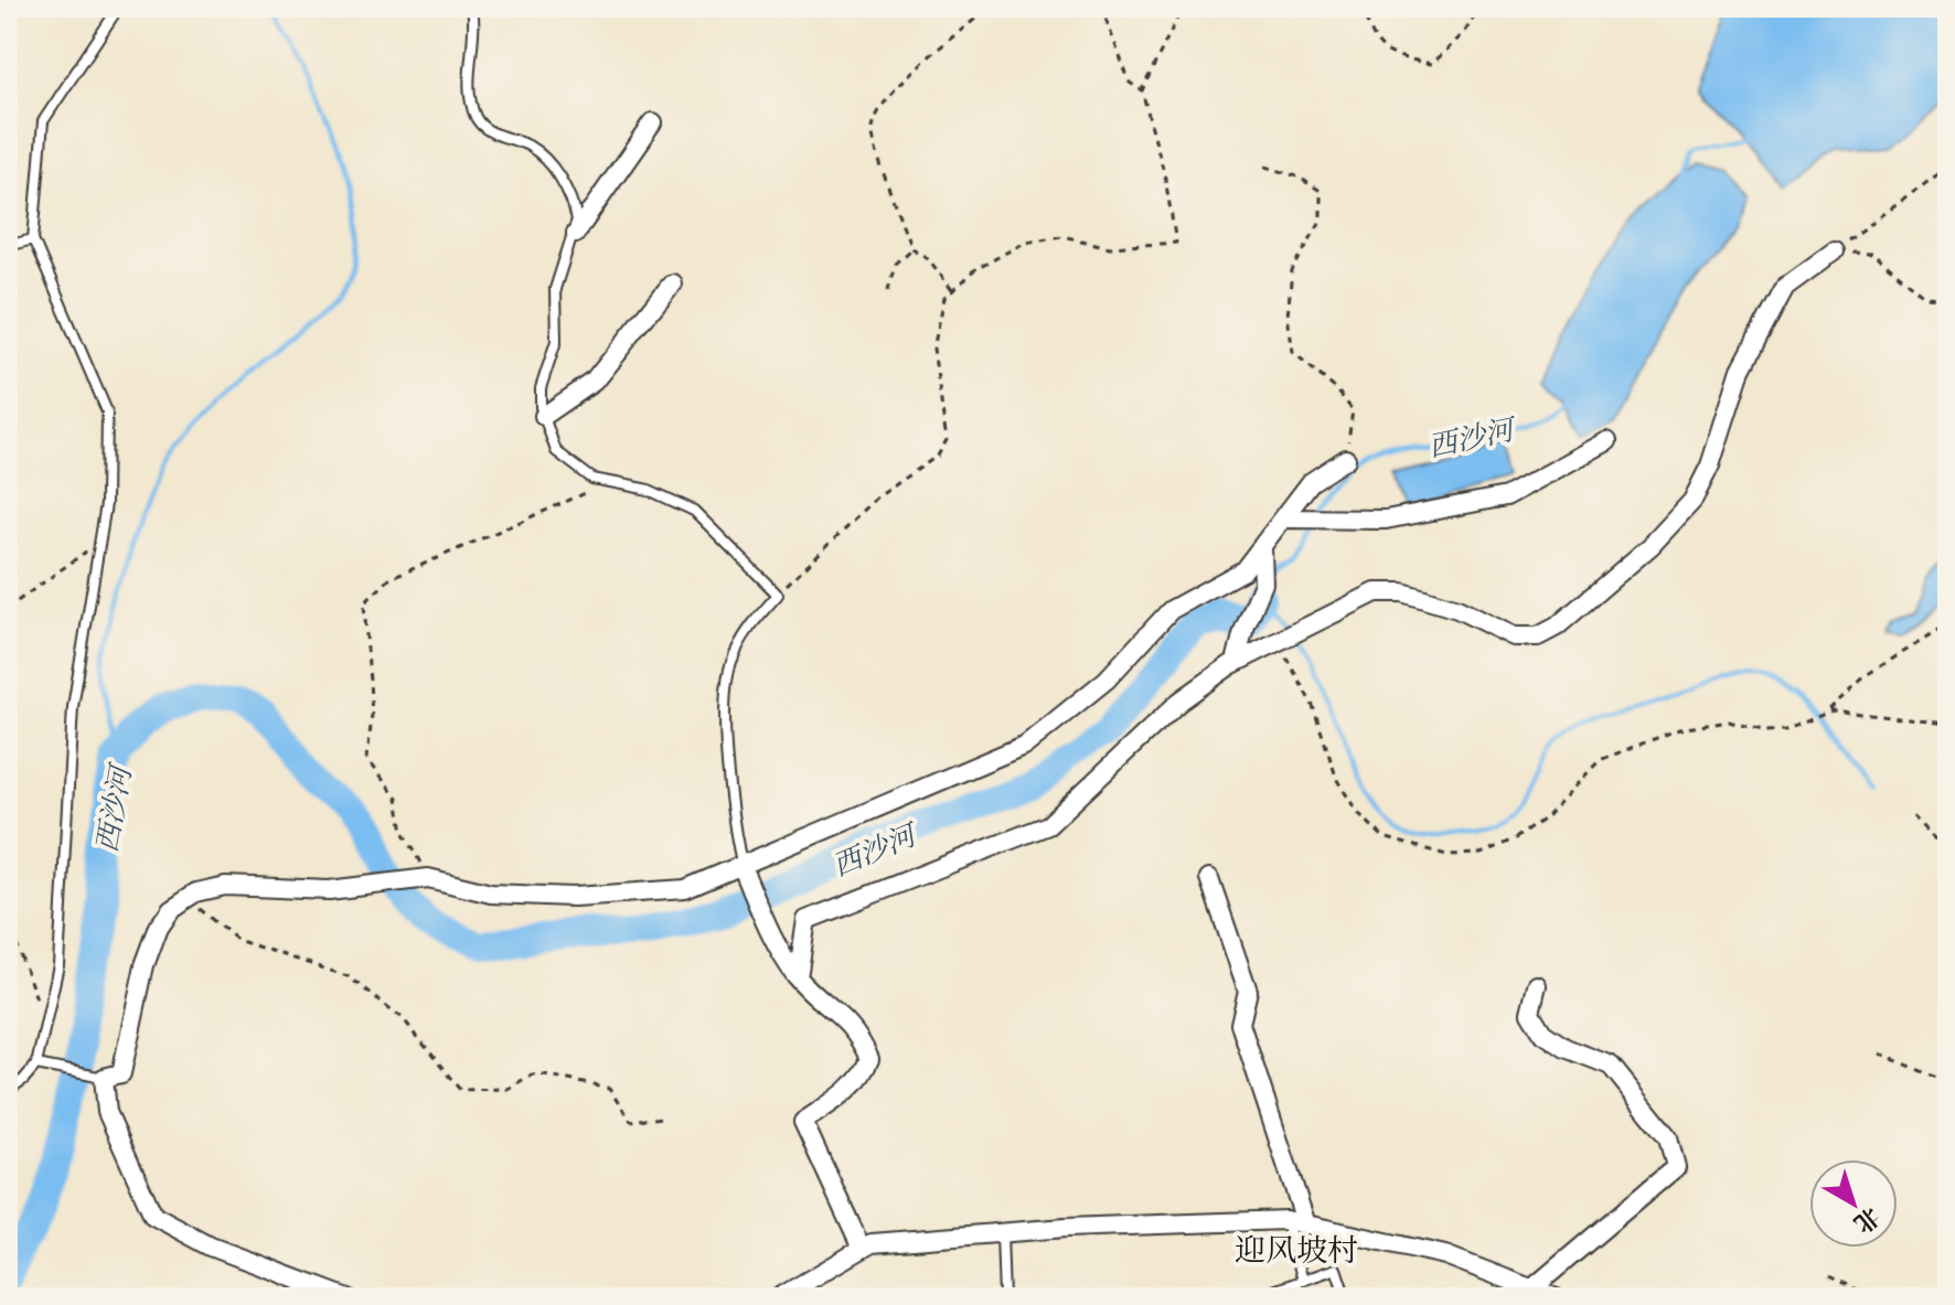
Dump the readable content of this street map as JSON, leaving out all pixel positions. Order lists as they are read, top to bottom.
{
  "districts": ["迎风坡村"],
  "water": ["西沙河"],
  "north": "bottom right"
}
